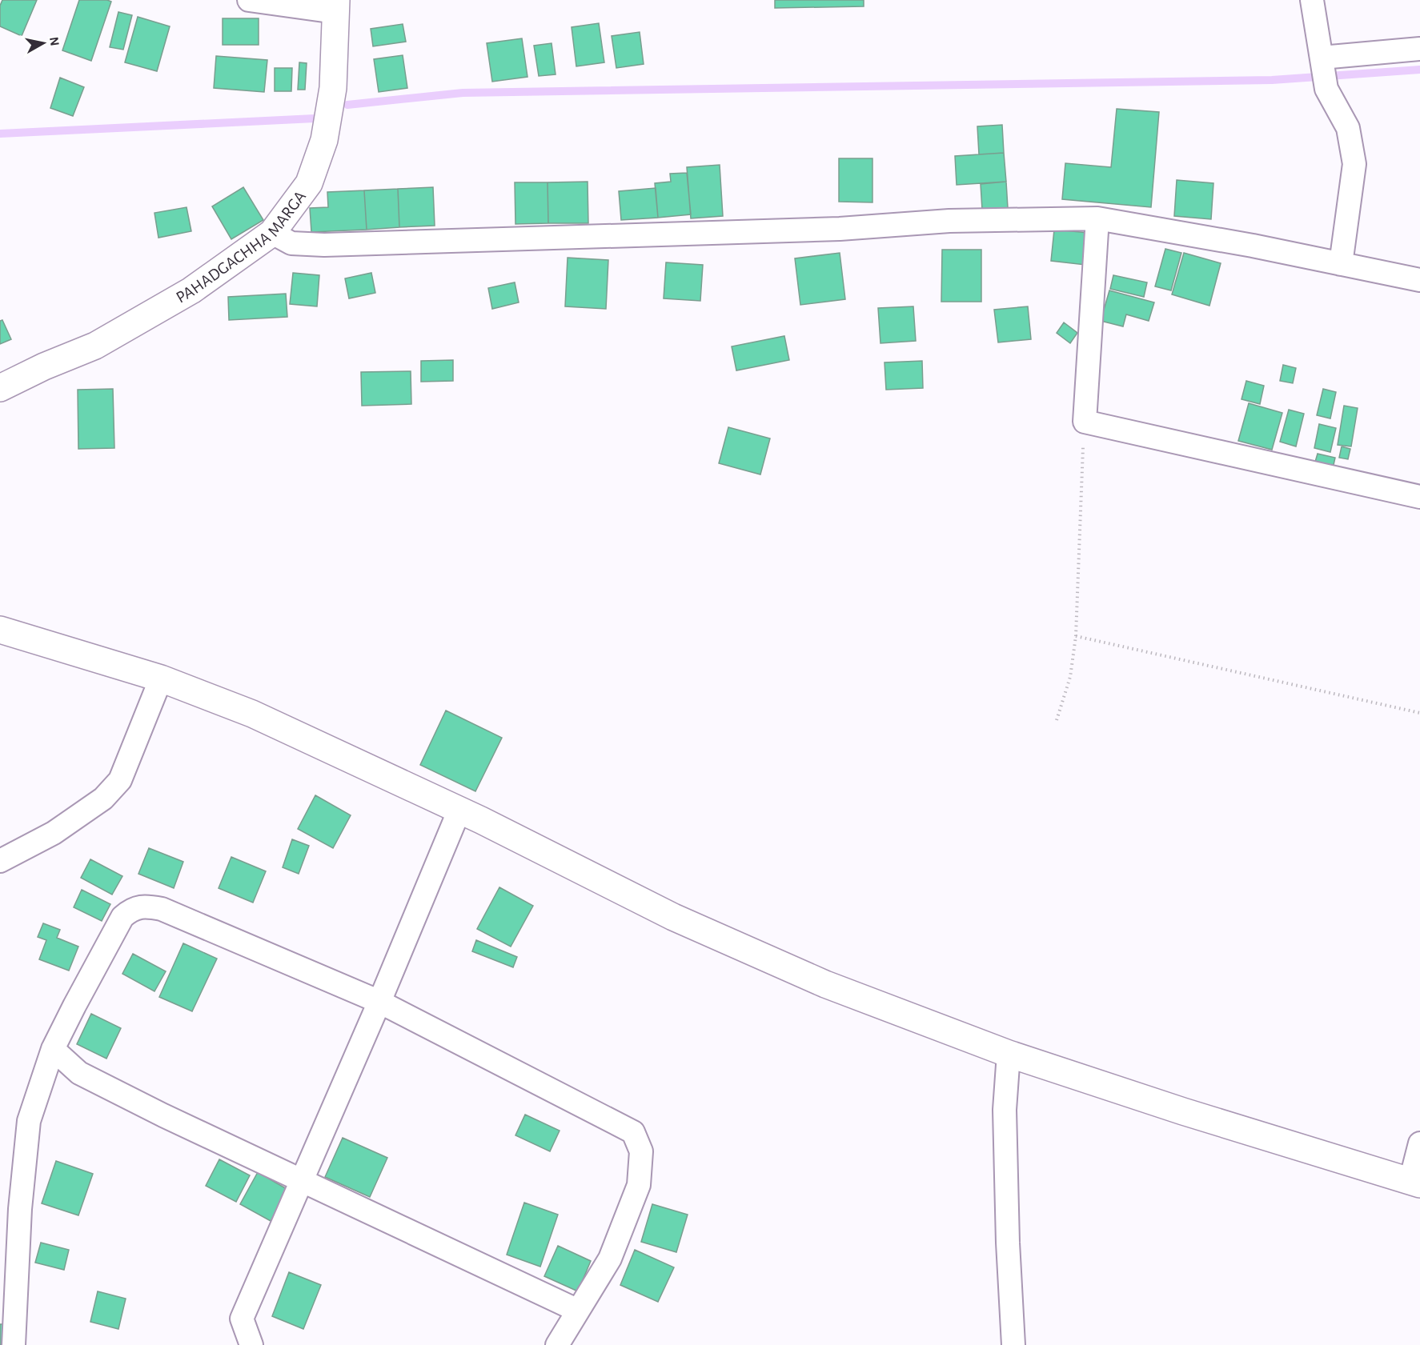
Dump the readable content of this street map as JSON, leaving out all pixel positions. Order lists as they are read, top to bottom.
{
  "streets": {
    "street": ["PAHADGACHHA MARGA"]
  },
  "north": "right"
}
